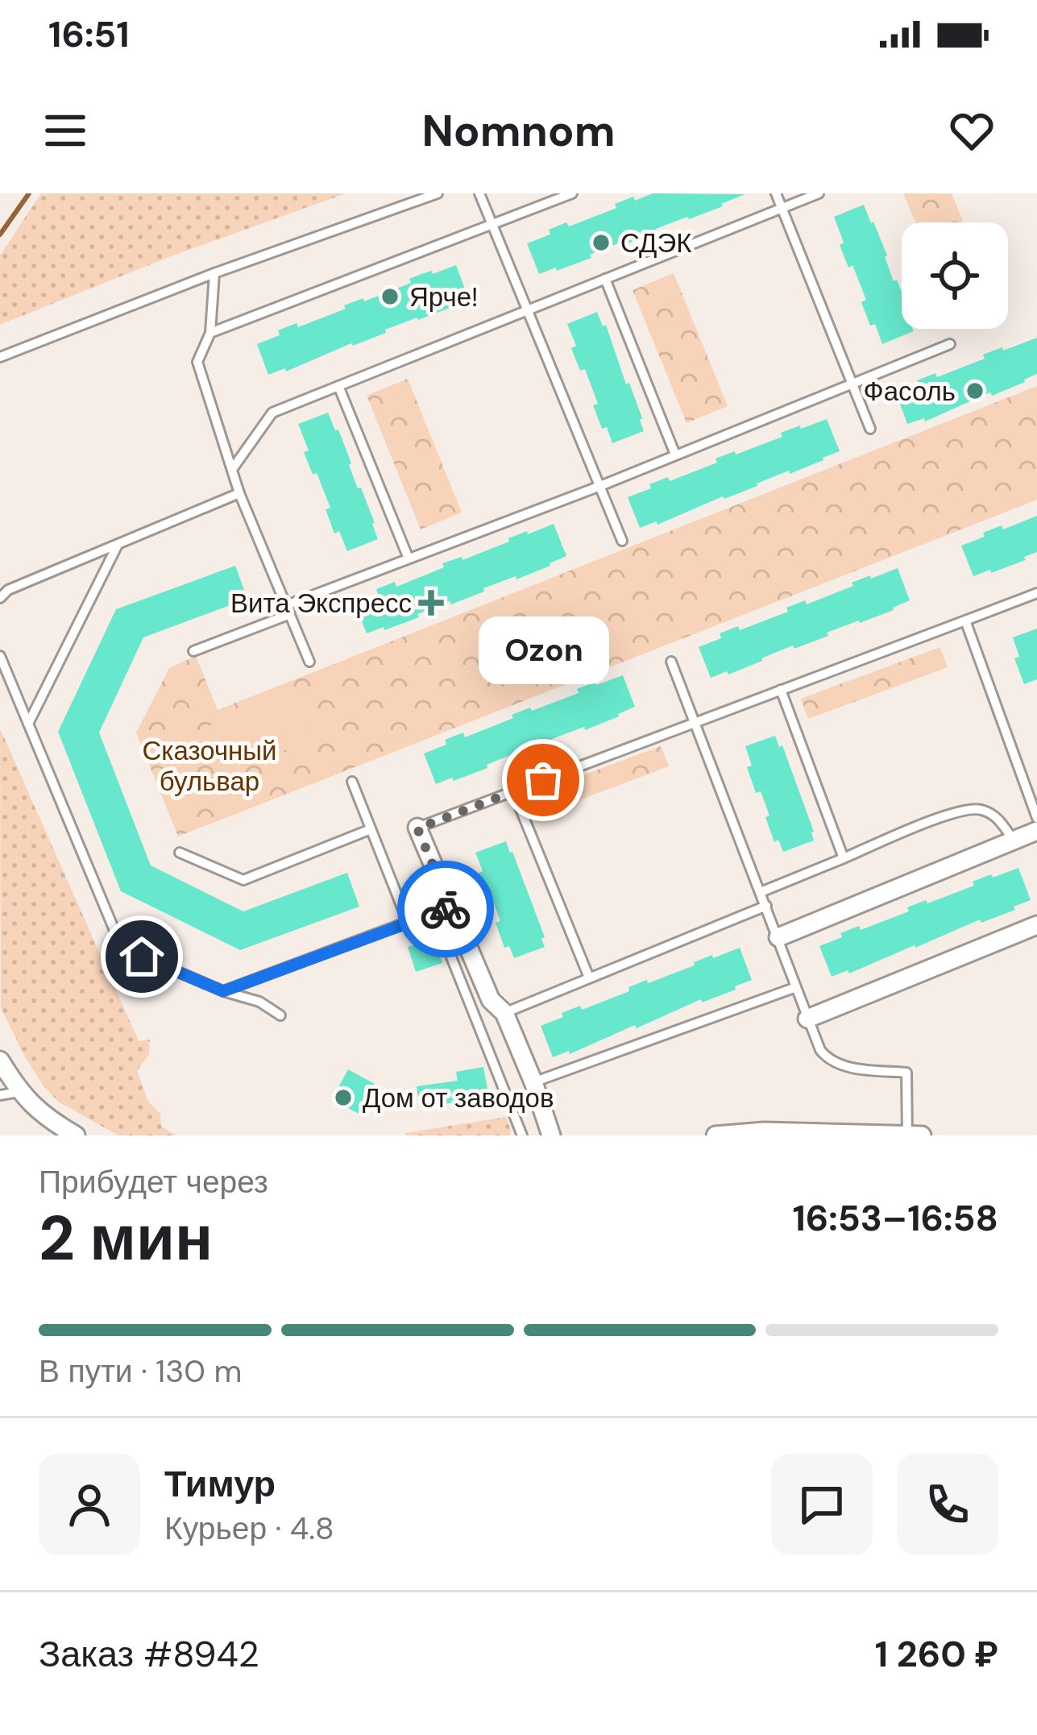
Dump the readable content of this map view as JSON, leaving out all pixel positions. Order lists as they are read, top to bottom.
{
  "parks": ["Сказочный бульвар"],
  "places": {
    "other": [
      "СДЭК",
      "Ярче!",
      "Фасоль",
      "Ozon",
      "Дом от заводов"
    ],
    "health": ["Вита Экспресс"]
  },
  "page": {
    "status": "16:51",
    "header": "Nomnom",
    "bubble": "Ozon",
    "heading": ["2 мин", "Прибудет через", "16:53–16:58"],
    "panel": [
      "Тимур",
      "Курьер · 4.8",
      "Заказ #8942",
      "1 260 ₽"
    ],
    "bar": "В пути · 130 m"
  }
}
